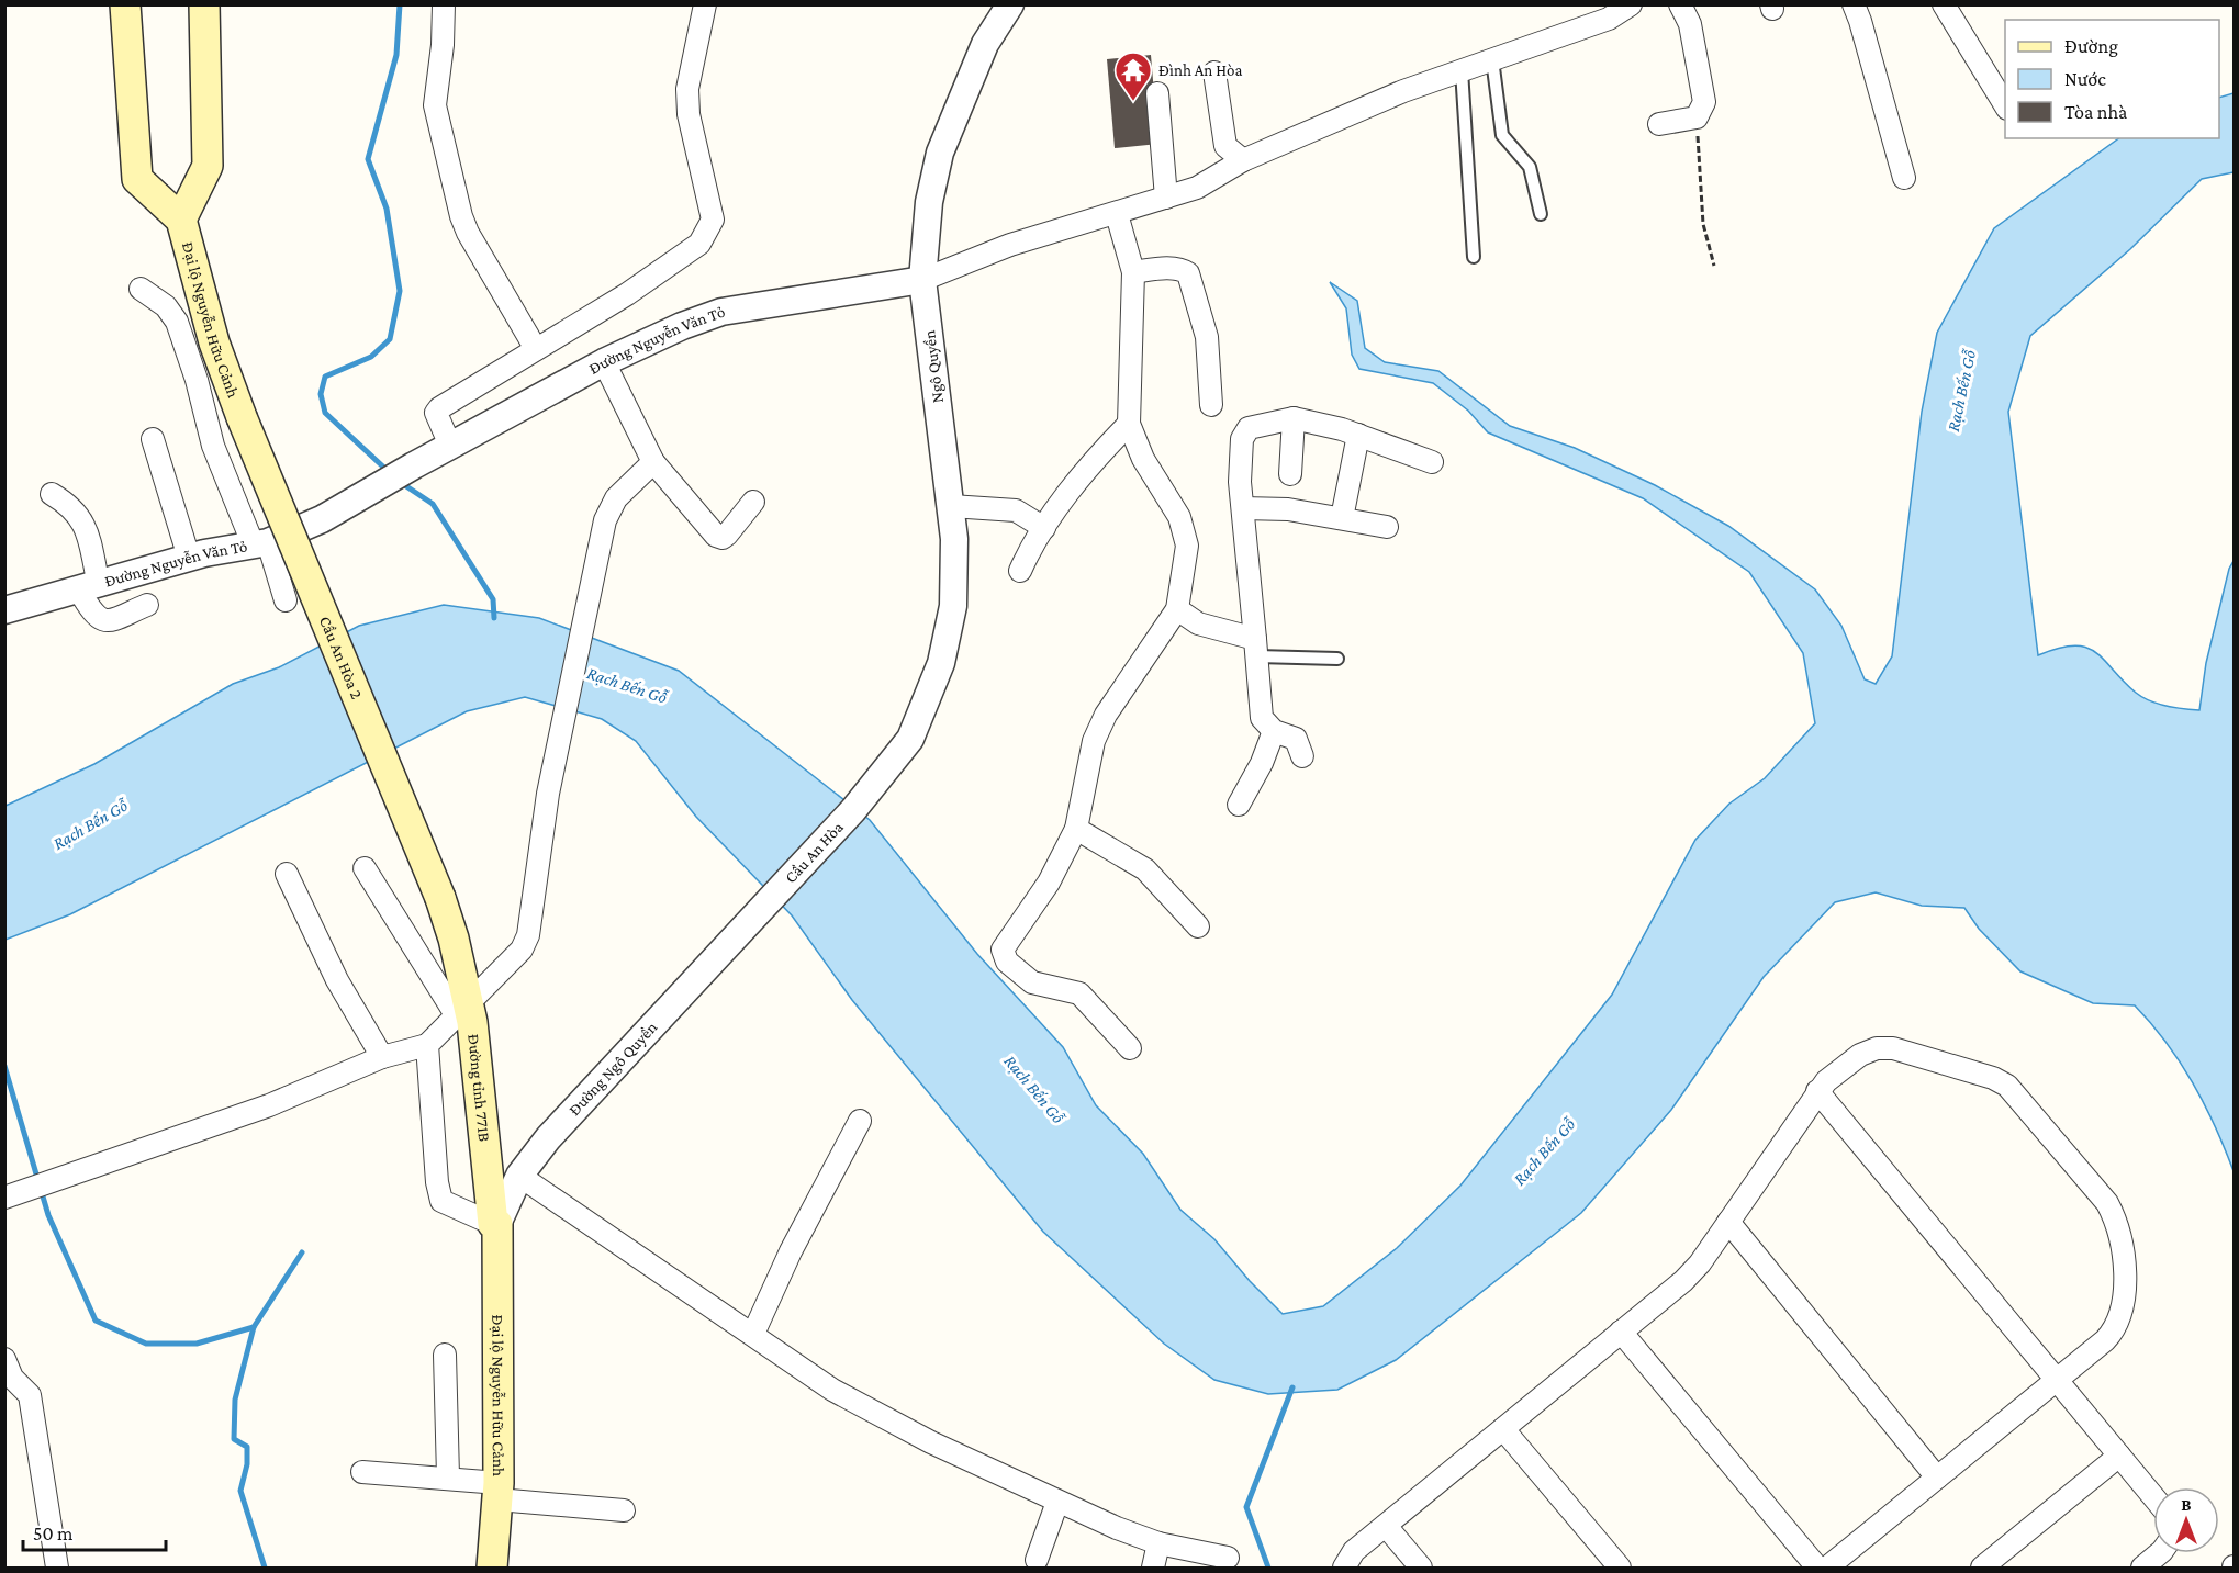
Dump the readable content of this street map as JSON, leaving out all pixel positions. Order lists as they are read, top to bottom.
{
  "streets": {
    "main road": ["Đại lộ Nguyễn Hữu Cảnh", "Cầu An Hòa 2", "Đường tỉnh 771B"],
    "street": [
      "Đường Nguyễn Văn Tỏ",
      "Ngô Quyền",
      "Cầu An Hòa",
      "Đường Ngô Quyền"
    ]
  },
  "crossings": [
    ["Đại lộ Nguyễn Hữu Cảnh", "Cầu An Hòa 2"],
    ["Đại lộ Nguyễn Hữu Cảnh", "Đường tỉnh 771B"],
    ["Đường Nguyễn Văn Tỏ", "Ngô Quyền"],
    ["Ngô Quyền", "Cầu An Hòa"],
    ["Cầu An Hòa 2", "Đường tỉnh 771B"],
    ["Cầu An Hòa", "Đường Ngô Quyền"]
  ],
  "water": ["Rạch Bến Gỗ"],
  "places": {
    "temple": ["Đình An Hòa"]
  },
  "legend": ["Đường", "Nước", "Tòa nhà"],
  "scale_bar": "50 m",
  "north": "top"
}
